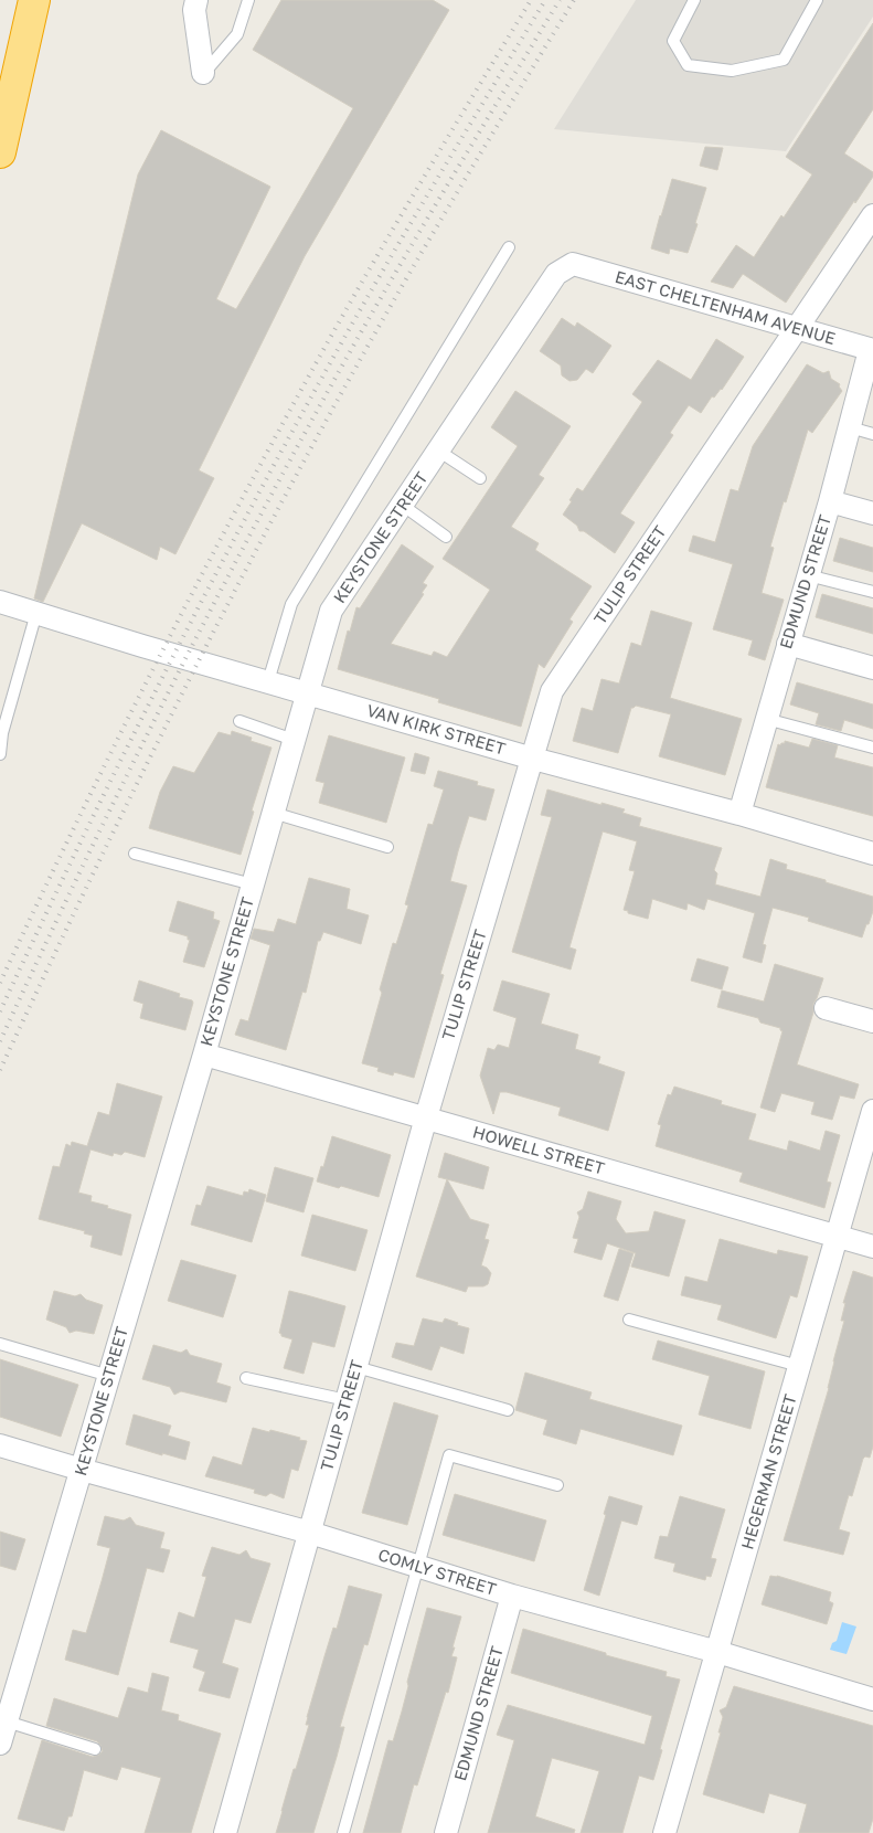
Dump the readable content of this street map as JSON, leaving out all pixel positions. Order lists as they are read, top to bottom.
{
  "streets": {
    "street": [
      "EAST CHELTENHAM AVENUE",
      "KEYSTONE STREET",
      "TULIP STREET",
      "EDMUND STREET",
      "VAN KIRK STREET",
      "HOWELL STREET",
      "HEGERMAN STREET",
      "COMLY STREET"
    ]
  },
  "crossings": [
    ["EAST CHELTENHAM AVENUE", "KEYSTONE STREET"],
    ["EAST CHELTENHAM AVENUE", "TULIP STREET"],
    ["EAST CHELTENHAM AVENUE", "EDMUND STREET"],
    ["KEYSTONE STREET", "VAN KIRK STREET"],
    ["KEYSTONE STREET", "HOWELL STREET"],
    ["KEYSTONE STREET", "COMLY STREET"],
    ["TULIP STREET", "VAN KIRK STREET"],
    ["TULIP STREET", "HOWELL STREET"],
    ["TULIP STREET", "COMLY STREET"],
    ["EDMUND STREET", "VAN KIRK STREET"],
    ["EDMUND STREET", "COMLY STREET"],
    ["HOWELL STREET", "HEGERMAN STREET"],
    ["HEGERMAN STREET", "COMLY STREET"]
  ]
}
